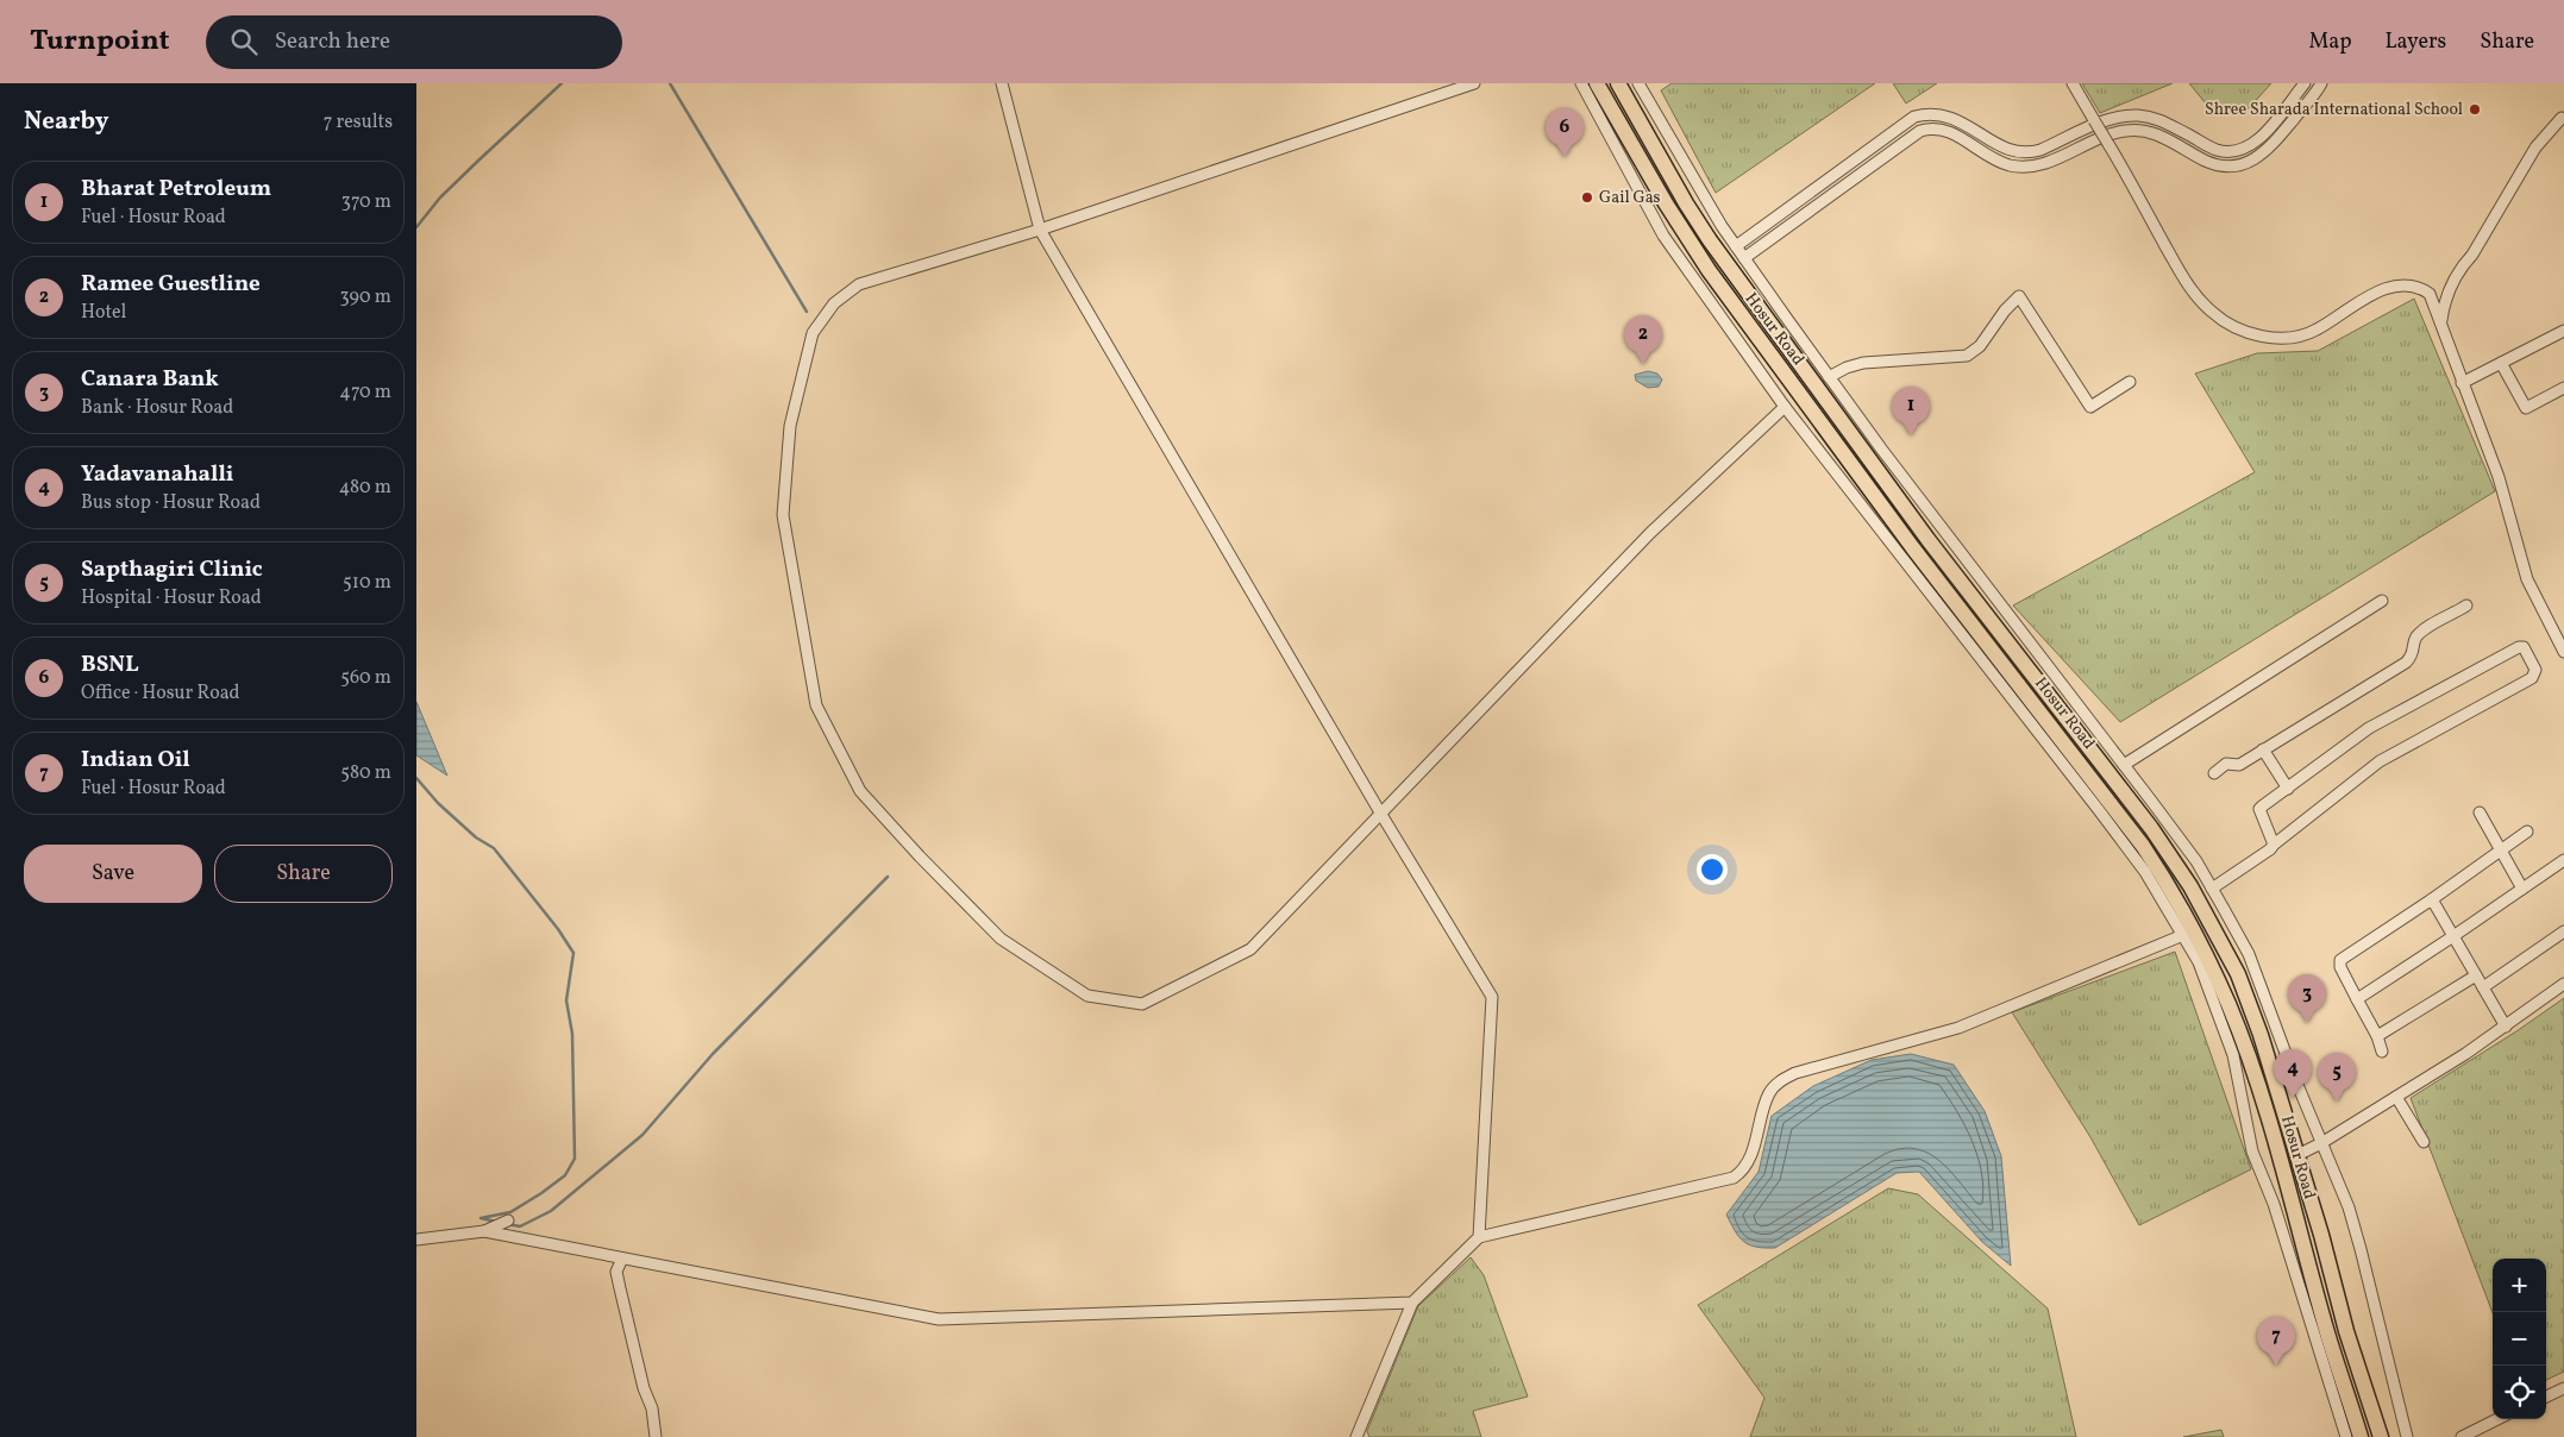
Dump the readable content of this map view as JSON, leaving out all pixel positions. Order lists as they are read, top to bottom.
{
  "streets": {
    "highway": ["Hosur Road"]
  },
  "places": ["Shree Sharada International School", "Gail Gas"],
  "page": {
    "header": "Turnpoint",
    "search": "Search here",
    "nav": ["Map", "Layers", "Share"],
    "heading": ["Nearby", "7 results"],
    "pins": [
      "6",
      "2",
      "1",
      "3",
      "4",
      "5",
      "7"
    ],
    "list": [
      {
        "mark": "1",
        "name": "Bharat Petroleum",
        "note": "Fuel · Hosur Road",
        "value": "370 m"
      },
      {
        "mark": "2",
        "name": "Ramee Guestline",
        "note": "Hotel",
        "value": "390 m"
      },
      {
        "mark": "3",
        "name": "Canara Bank",
        "note": "Bank · Hosur Road",
        "value": "470 m"
      },
      {
        "mark": "4",
        "name": "Yadavanahalli",
        "note": "Bus stop · Hosur Road",
        "value": "480 m"
      },
      {
        "mark": "5",
        "name": "Sapthagiri Clinic",
        "note": "Hospital · Hosur Road",
        "value": "510 m"
      },
      {
        "mark": "6",
        "name": "BSNL",
        "note": "Office · Hosur Road",
        "value": "560 m"
      },
      {
        "mark": "7",
        "name": "Indian Oil",
        "note": "Fuel · Hosur Road",
        "value": "580 m"
      }
    ],
    "buttons": ["Save", "Share"],
    "map_buttons": ["+", "−"]
  }
}
